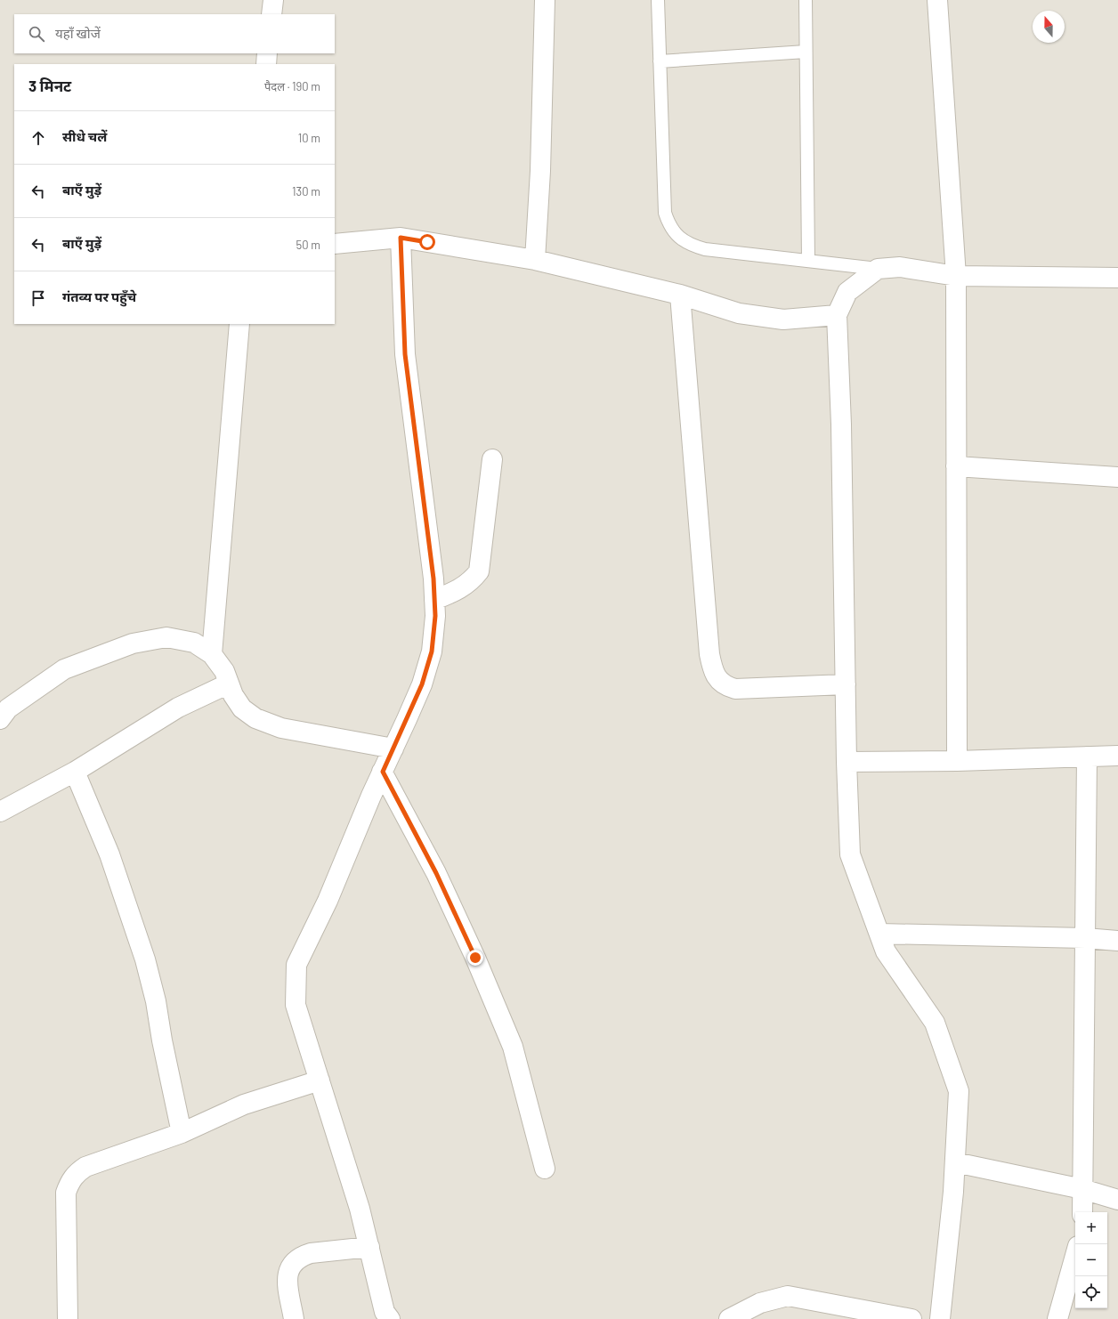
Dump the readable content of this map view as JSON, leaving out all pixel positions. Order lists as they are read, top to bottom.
{
  "north": "top",
  "page": {
    "search": "यहाँ खोजें",
    "heading": ["3 मिनट", "पैदल · 190 m"],
    "list": [
      ["सीधे चलें", "10 m"],
      ["बाएँ मुड़ें", "130 m"],
      ["बाएँ मुड़ें", "50 m"],
      "गंतव्य पर पहुँचे"
    ],
    "map_buttons": ["+", "−"]
  }
}
